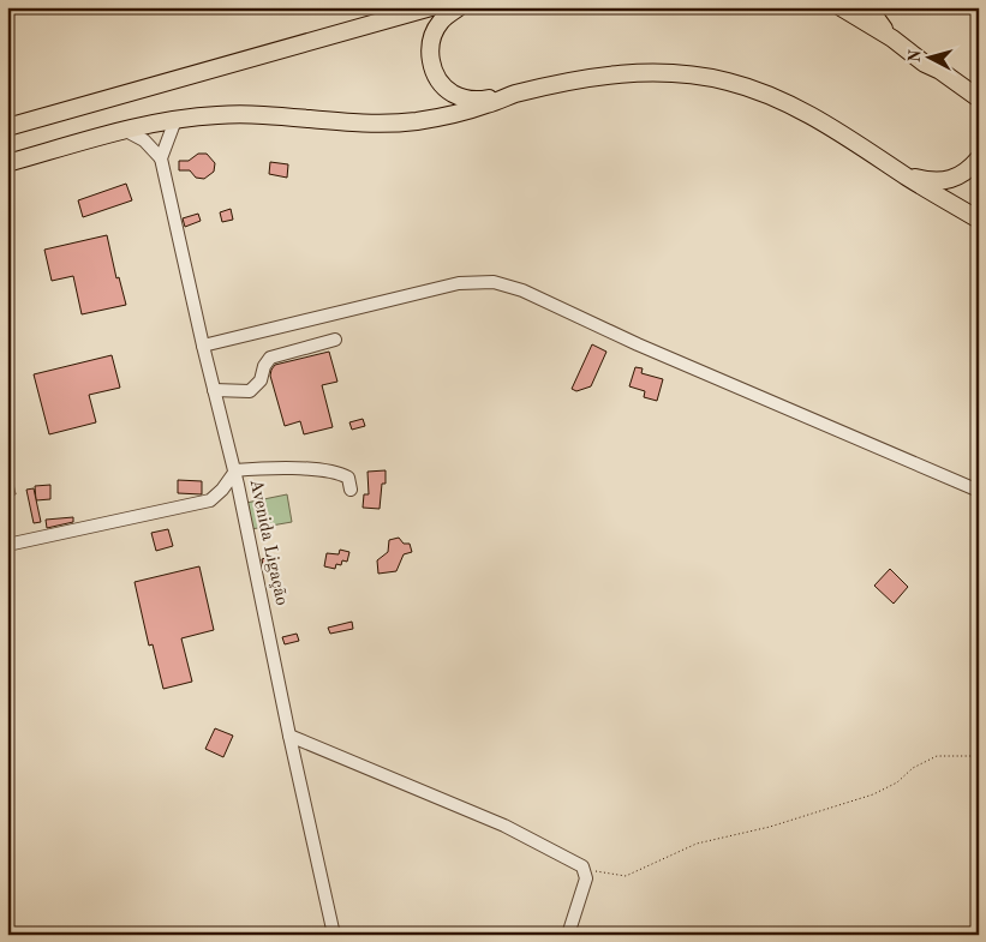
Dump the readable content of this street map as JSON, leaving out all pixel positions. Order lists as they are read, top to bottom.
{
  "streets": {
    "street": ["Avenida Ligação"]
  },
  "north": "left"
}
